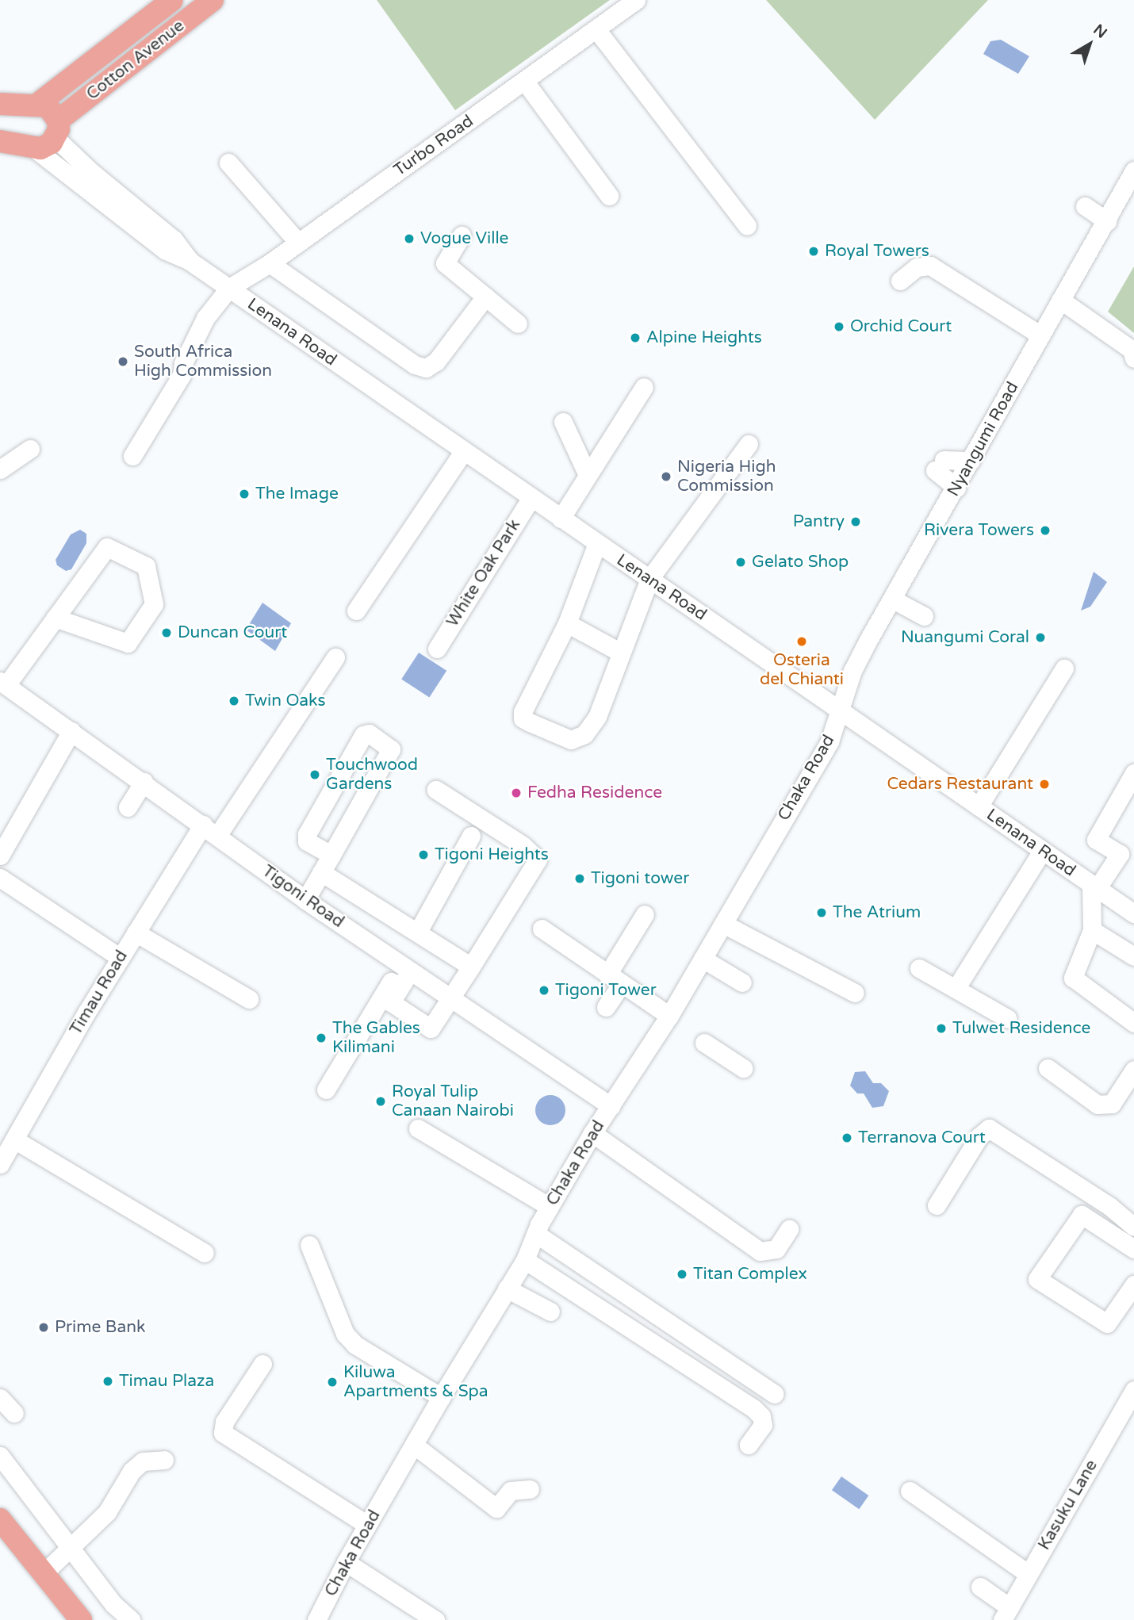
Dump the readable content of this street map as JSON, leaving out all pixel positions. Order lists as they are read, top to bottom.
{
  "streets": {
    "main road": ["Cotton Avenue", "Lenana Road"],
    "street": [
      "Turbo Road",
      "Nyangumi Road",
      "White Oak Park",
      "Chaka Road",
      "Tigoni Road",
      "Timau Road",
      "Kasuku Lane"
    ]
  },
  "crossings": [
    ["Cotton Avenue", "Lenana Road"],
    ["Turbo Road", "Lenana Road"],
    ["Lenana Road", "Nyangumi Road"],
    ["Lenana Road", "White Oak Park"],
    ["Lenana Road", "Chaka Road"],
    ["Nyangumi Road", "Chaka Road"],
    ["Chaka Road", "Tigoni Road"],
    ["Tigoni Road", "Timau Road"]
  ],
  "places": [
    "Vogue Ville",
    "Royal Towers",
    "Orchid Court",
    "Alpine Heights",
    "South Africa High Commission",
    "Nigeria High Commission",
    "The Image",
    "Pantry",
    "Rivera Towers",
    "Gelato Shop",
    "Duncan Court",
    "Nuangumi Coral",
    "Osteria del Chianti",
    "Twin Oaks",
    "Touchwood Gardens",
    "Cedars Restaurant",
    "Fedha Residence",
    "Tigoni Heights",
    "Tigoni tower",
    "The Atrium",
    "Tigoni Tower",
    "Tulwet Residence",
    "The Gables Kilimani",
    "Royal Tulip Canaan Nairobi",
    "Terranova Court",
    "Titan Complex",
    "Prime Bank",
    "Timau Plaza",
    "Kiluwa Apartments & Spa"
  ],
  "north": "top right"
}
